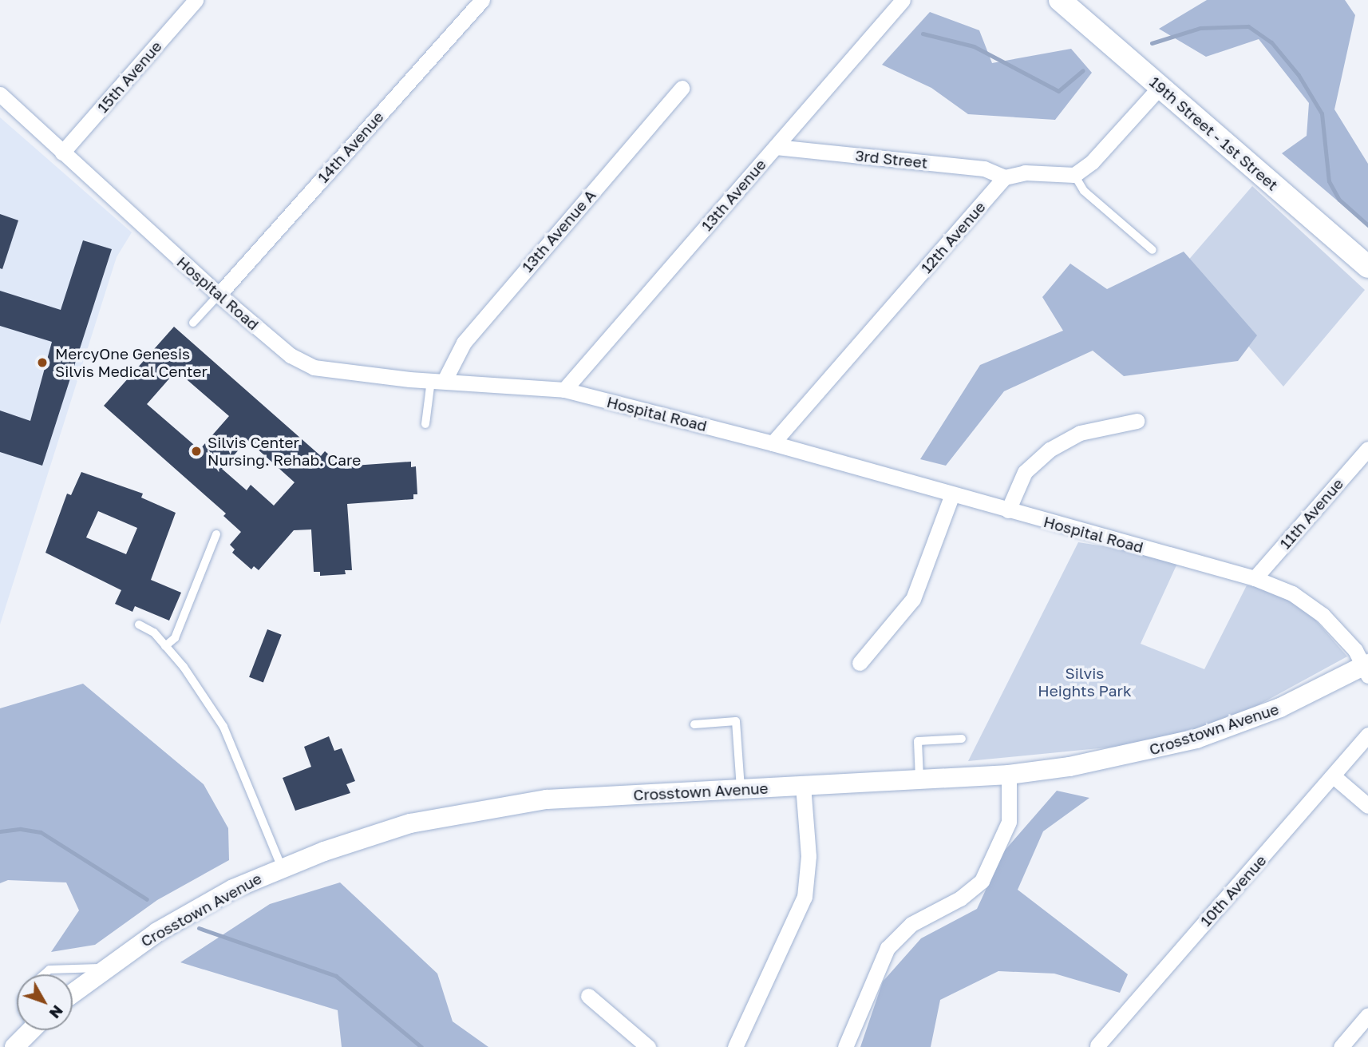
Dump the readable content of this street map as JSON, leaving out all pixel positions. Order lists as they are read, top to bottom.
{
  "streets": {
    "main road": ["19th Street - 1st Street"],
    "street": [
      "15th Avenue",
      "14th Avenue",
      "3rd Street",
      "13th Avenue",
      "13th Avenue A",
      "12th Avenue",
      "Hospital Road",
      "11th Avenue",
      "Crosstown Avenue",
      "10th Avenue"
    ]
  },
  "crossings": [
    ["15th Avenue", "Hospital Road"],
    ["14th Avenue", "Hospital Road"],
    ["3rd Street", "13th Avenue"],
    ["3rd Street", "12th Avenue"],
    ["13th Avenue", "Hospital Road"],
    ["13th Avenue A", "Hospital Road"],
    ["12th Avenue", "Hospital Road"],
    ["Hospital Road", "11th Avenue"],
    ["Hospital Road", "Crosstown Avenue"]
  ],
  "parks": ["Silvis Heights Park"],
  "places": ["MercyOne Genesis Silvis Medical Center", "Silvis Center Nursing. Rehab. Care"],
  "north": "bottom right"
}
